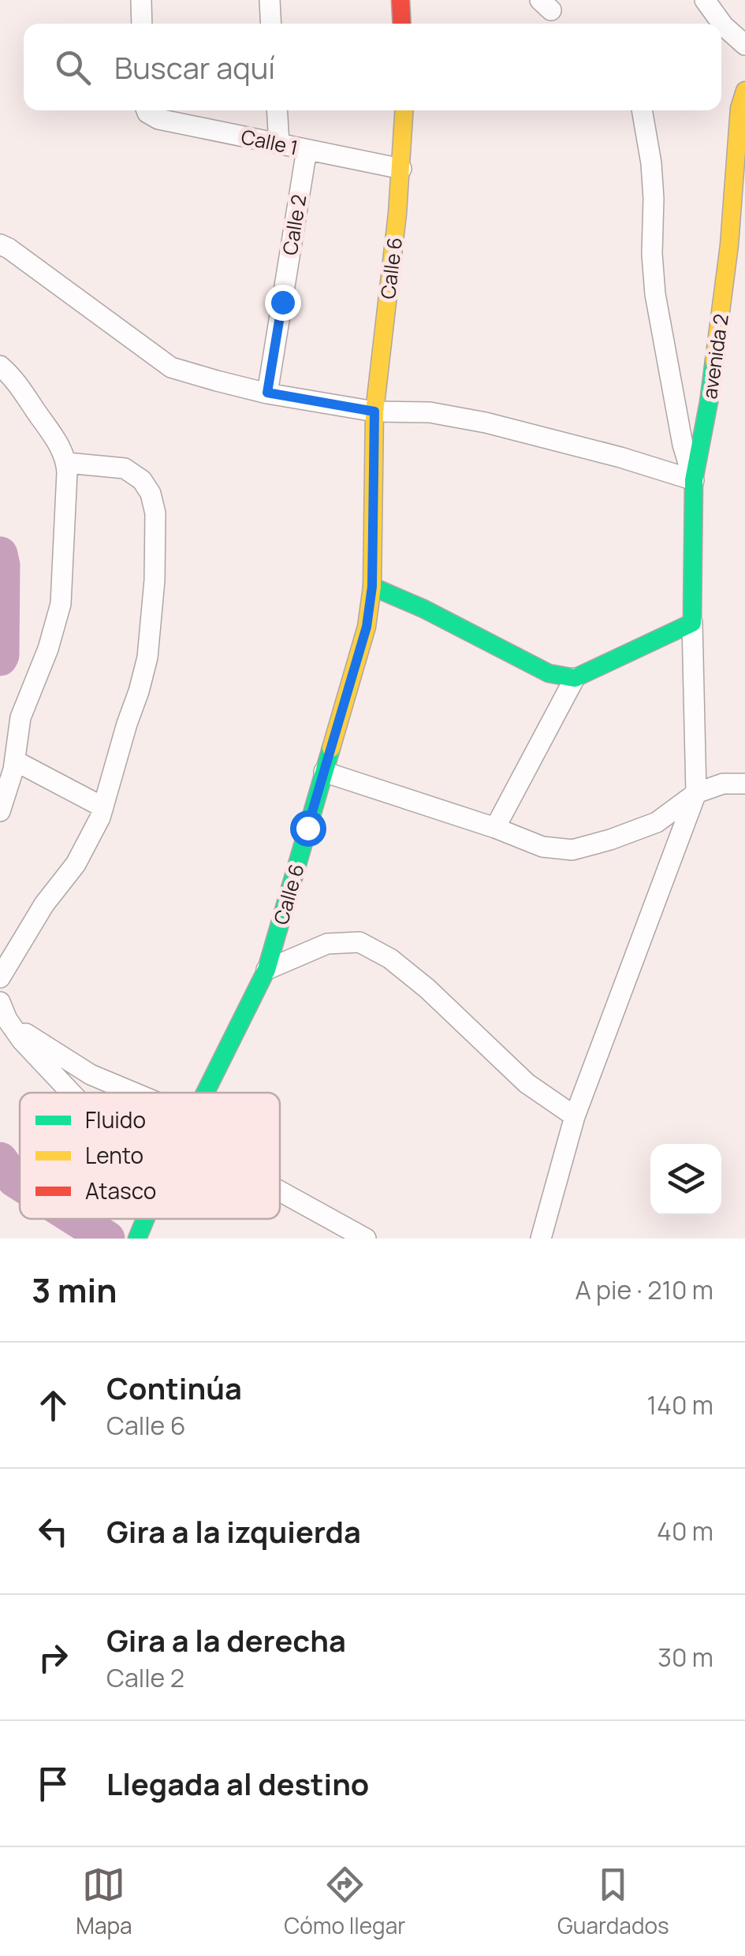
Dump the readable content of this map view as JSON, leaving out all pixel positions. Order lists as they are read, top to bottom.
{
  "streets": {
    "street": [
      "Calle 1",
      "Calle 2",
      "Calle 6",
      "avenida 2"
    ]
  },
  "crossings": [
    ["Calle 1", "Calle 2"],
    ["Calle 1", "Calle 6"]
  ],
  "legend": ["Fluido", "Lento", "Atasco"],
  "page": {
    "search": "Buscar aquí",
    "heading": ["3 min", "A pie · 210 m"],
    "list": [
      ["Continúa", "Calle 6", "140 m"],
      ["Gira a la izquierda", "40 m"],
      ["Gira a la derecha", "Calle 2", "30 m"],
      "Llegada al destino"
    ],
    "nav": ["Mapa", "Cómo llegar", "Guardados"]
  }
}
